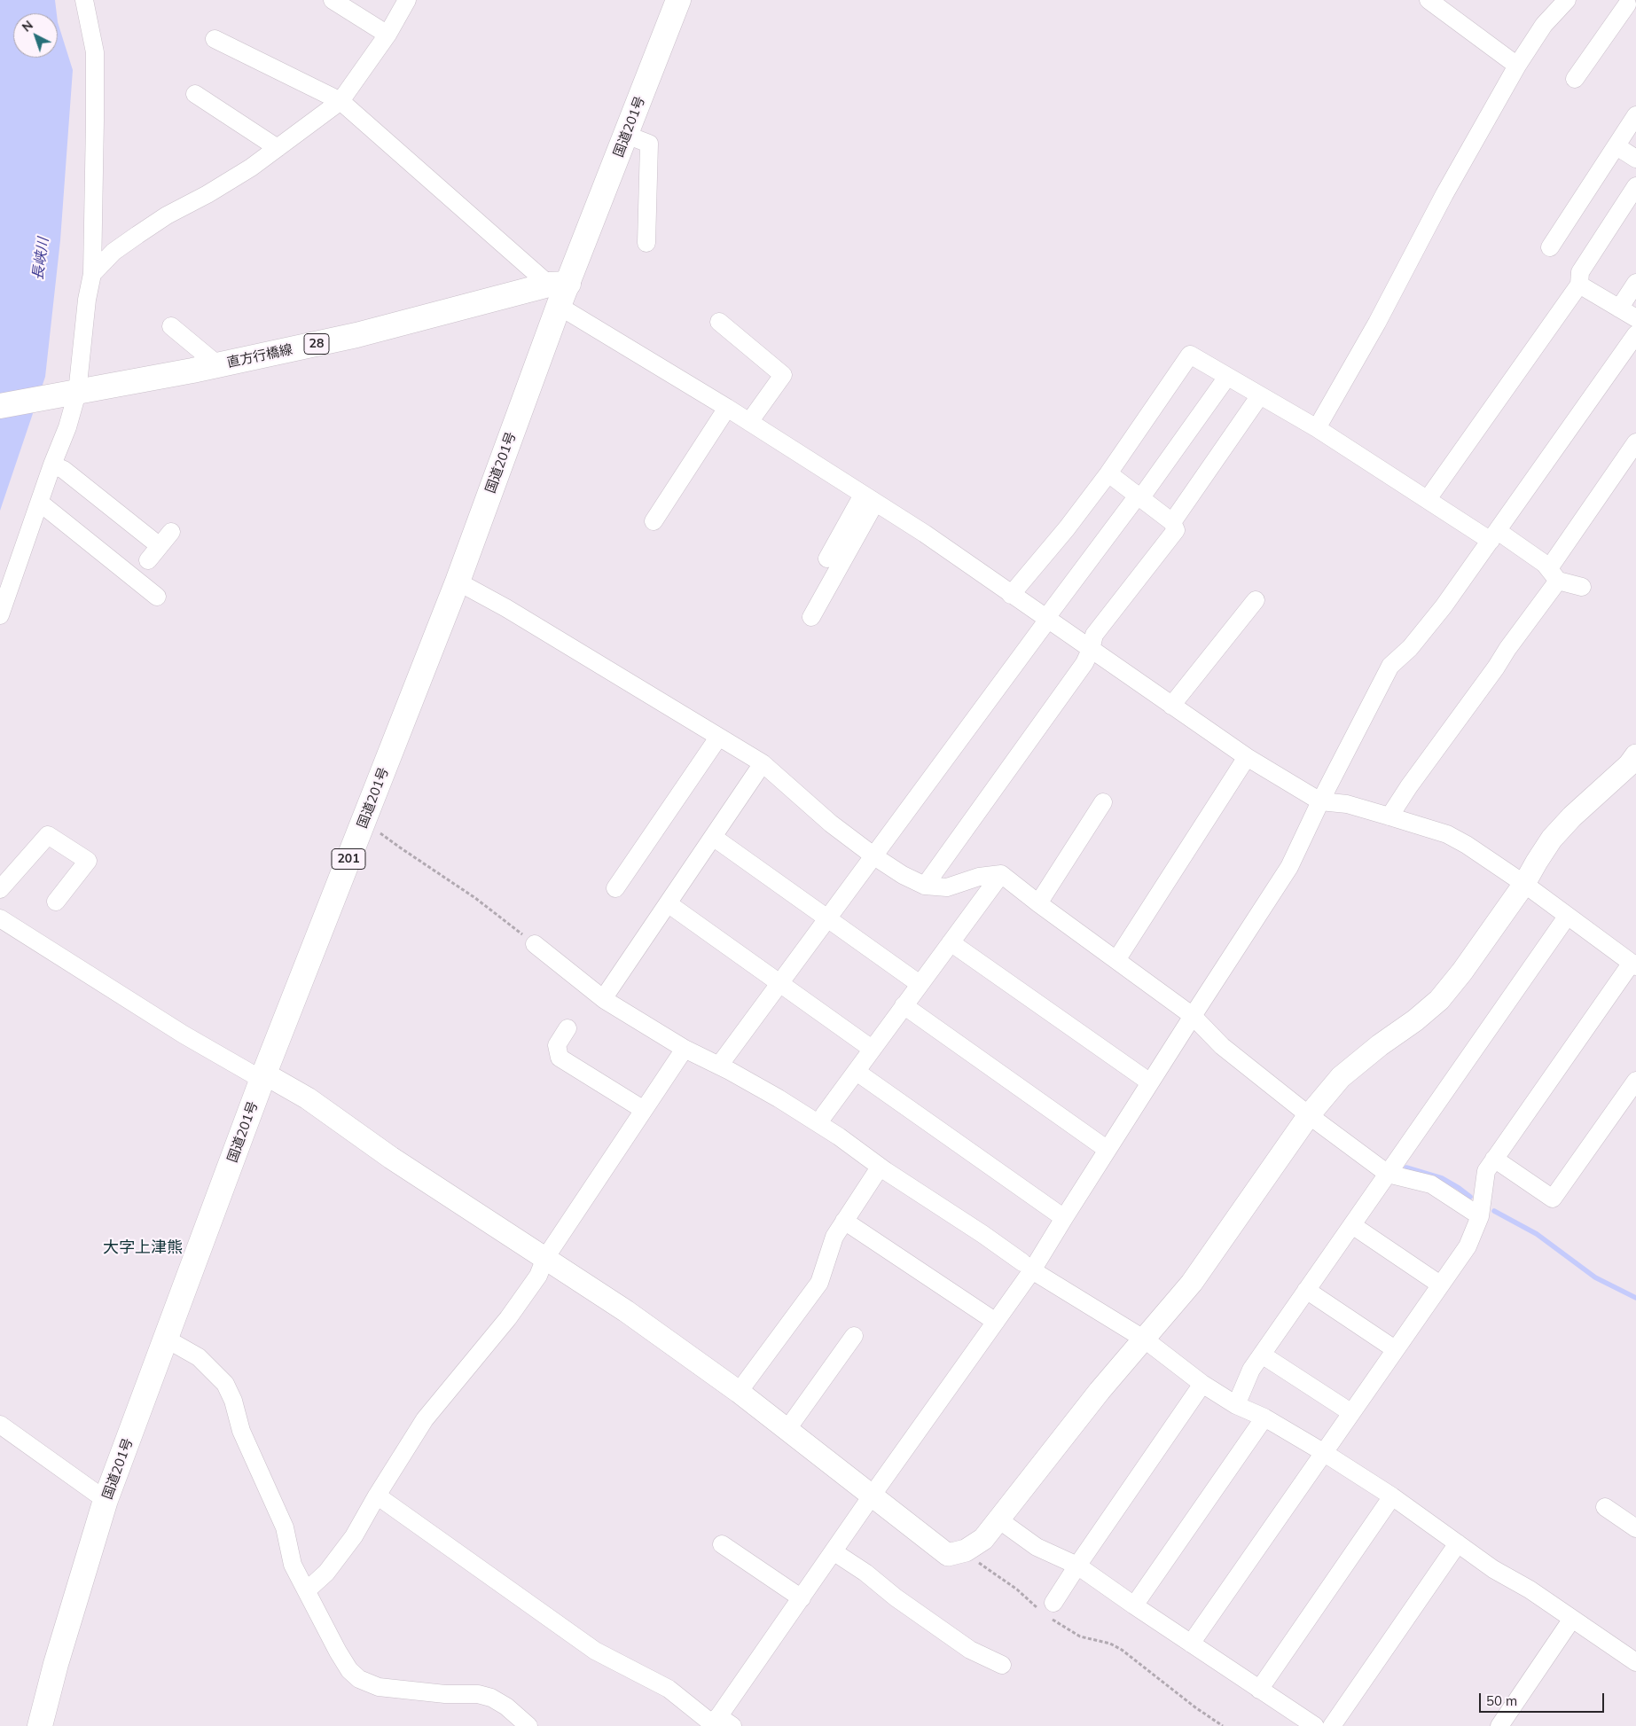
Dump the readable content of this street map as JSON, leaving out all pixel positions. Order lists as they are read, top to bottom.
{
  "streets": {
    "main road": [
      "国道201号",
      "28",
      "直方行橋線",
      "201"
    ]
  },
  "crossings": [
    ["国道201号", "直方行橋線"]
  ],
  "districts": ["大字上津熊"],
  "water": ["長峡川"],
  "scale_bar": "50 m",
  "north": "top left"
}
